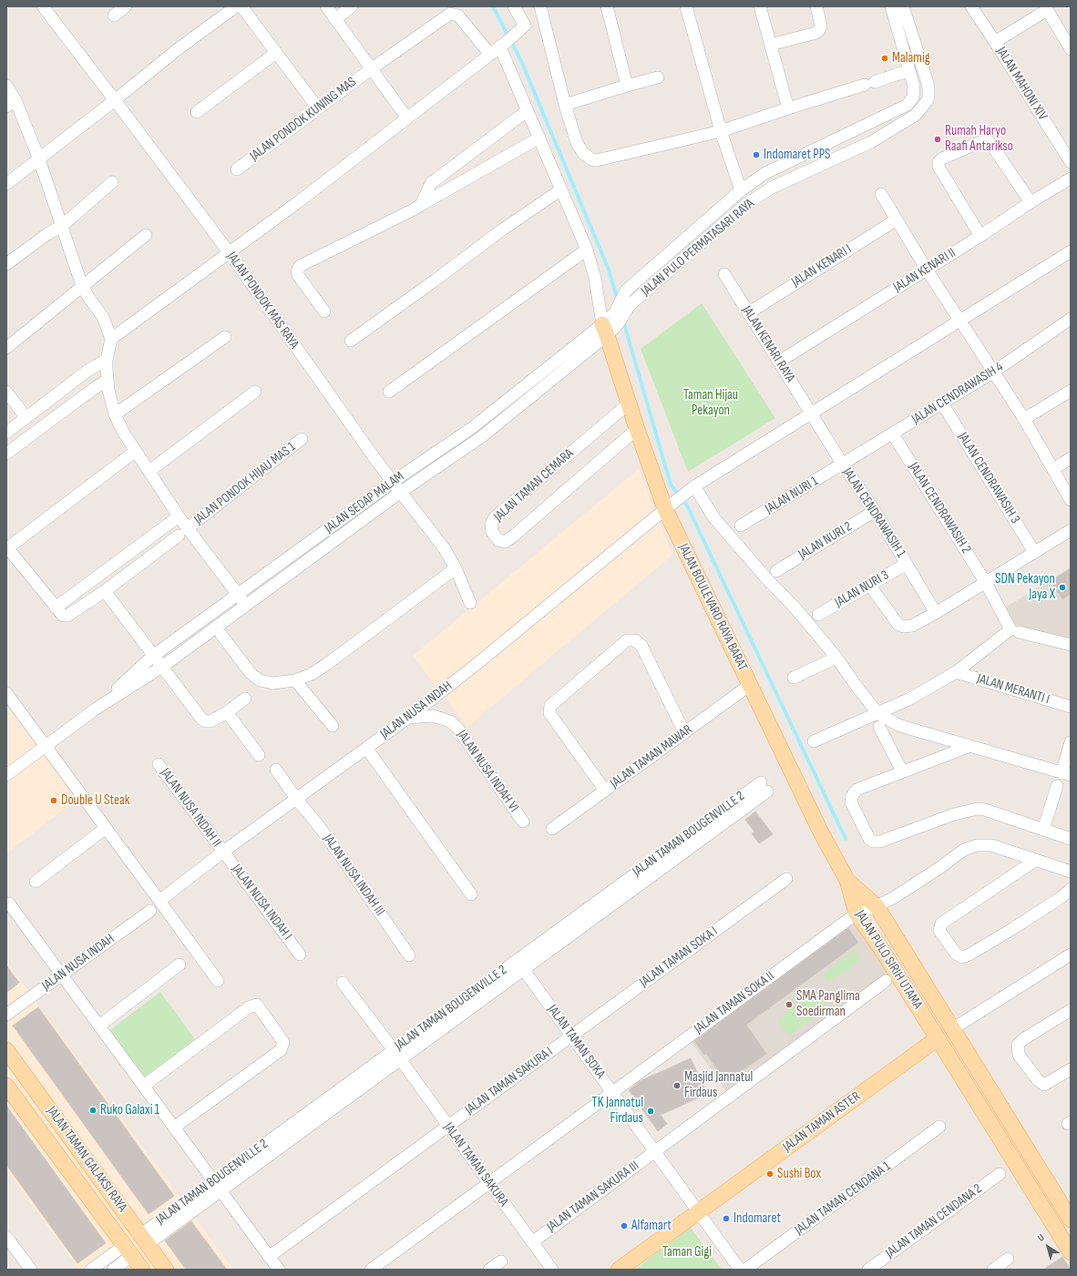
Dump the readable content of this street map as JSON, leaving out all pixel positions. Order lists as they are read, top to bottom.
{
  "streets": {
    "main road": [
      "JALAN BOULEVARD RAYA BARAT",
      "JALAN PULO SIRIH UTAMA",
      "JALAN TAMAN ASTER",
      "JALAN TAMAN GALAKSI RAYA"
    ],
    "street": [
      "JALAN MAHONI XIV",
      "JALAN PONDOK KUNING MAS",
      "JALAN PULO PERMATASARI RAYA",
      "JALAN KENARI I",
      "JALAN KENARI II",
      "JALAN PONDOK MAS RAYA",
      "JALAN KENARI RAYA",
      "JALAN CENDRAWASIH 4",
      "JALAN CENDRAWASIH 3",
      "JALAN PONDOK HIJAU MAS 1",
      "JALAN TAMAN CEMARA",
      "JALAN NURI 1",
      "JALAN SEDAP MALAM",
      "JALAN CENDRAWASIH 2",
      "JALAN CENDRAWASIH 1",
      "JALAN NURI 2",
      "JALAN NURI 3",
      "JALAN MERANTI I",
      "JALAN NUSA INDAH",
      "JALAN TAMAN MAWAR",
      "JALAN NUSA INDAH VI",
      "JALAN NUSA INDAH II",
      "JALAN TAMAN BOUGENVILLE 2",
      "JALAN NUSA INDAH III",
      "JALAN NUSA INDAH I",
      "JALAN TAMAN SOKA I",
      "JALAN TAMAN SOKA II",
      "JALAN TAMAN SOKA",
      "JALAN TAMAN SAKURA I",
      "JALAN TAMAN SAKURA",
      "JALAN TAMAN SAKURA III",
      "JALAN TAMAN CENDANA 1",
      "JALAN TAMAN CENDANA 2"
    ]
  },
  "crossings": [
    ["JALAN PULO PERMATASARI RAYA", "JALAN SEDAP MALAM"],
    ["JALAN KENARI I", "JALAN KENARI RAYA"],
    ["JALAN KENARI II", "JALAN KENARI RAYA"],
    ["JALAN PONDOK MAS RAYA", "JALAN SEDAP MALAM"],
    ["JALAN KENARI RAYA", "JALAN CENDRAWASIH 1"],
    ["JALAN KENARI RAYA", "JALAN NUSA INDAH"],
    ["JALAN CENDRAWASIH 4", "JALAN CENDRAWASIH 3"],
    ["JALAN CENDRAWASIH 4", "JALAN NURI 1"],
    ["JALAN CENDRAWASIH 4", "JALAN CENDRAWASIH 2"],
    ["JALAN CENDRAWASIH 4", "JALAN CENDRAWASIH 1"],
    ["JALAN TAMAN CEMARA", "JALAN BOULEVARD RAYA BARAT"],
    ["JALAN NURI 1", "JALAN CENDRAWASIH 1"],
    ["JALAN SEDAP MALAM", "JALAN BOULEVARD RAYA BARAT"],
    ["JALAN CENDRAWASIH 2", "JALAN MERANTI I"],
    ["JALAN CENDRAWASIH 1", "JALAN NURI 2"],
    ["JALAN CENDRAWASIH 1", "JALAN NURI 3"],
    ["JALAN CENDRAWASIH 1", "JALAN NUSA INDAH"],
    ["JALAN BOULEVARD RAYA BARAT", "JALAN NUSA INDAH"],
    ["JALAN BOULEVARD RAYA BARAT", "JALAN TAMAN MAWAR"],
    ["JALAN BOULEVARD RAYA BARAT", "JALAN PULO SIRIH UTAMA"],
    ["JALAN NUSA INDAH", "JALAN NUSA INDAH VI"],
    ["JALAN NUSA INDAH", "JALAN NUSA INDAH II"],
    ["JALAN NUSA INDAH", "JALAN NUSA INDAH III"],
    ["JALAN NUSA INDAH", "JALAN NUSA INDAH I"],
    ["JALAN NUSA INDAH II", "JALAN NUSA INDAH I"],
    ["JALAN TAMAN BOUGENVILLE 2", "JALAN TAMAN SOKA"],
    ["JALAN TAMAN BOUGENVILLE 2", "JALAN TAMAN GALAKSI RAYA"],
    ["JALAN TAMAN BOUGENVILLE 2", "JALAN TAMAN SAKURA"],
    ["JALAN TAMAN SOKA I", "JALAN TAMAN SOKA"],
    ["JALAN TAMAN SOKA I", "JALAN TAMAN SAKURA I"],
    ["JALAN PULO SIRIH UTAMA", "JALAN TAMAN SOKA II"],
    ["JALAN PULO SIRIH UTAMA", "JALAN TAMAN ASTER"],
    ["JALAN TAMAN SOKA II", "JALAN TAMAN SOKA"],
    ["JALAN TAMAN SOKA II", "JALAN TAMAN SAKURA"],
    ["JALAN TAMAN SOKA", "JALAN TAMAN SAKURA I"],
    ["JALAN TAMAN SOKA", "JALAN TAMAN ASTER"],
    ["JALAN TAMAN SOKA", "JALAN TAMAN SAKURA III"],
    ["JALAN TAMAN SAKURA I", "JALAN TAMAN SAKURA"],
    ["JALAN TAMAN SAKURA", "JALAN TAMAN SAKURA III"]
  ],
  "parks": ["Taman Hijau Pekayon", "Taman Gigi"],
  "places": [
    "Malamig",
    "Rumah Haryo Raafi Antarikso",
    "Indomaret PPS",
    "SDN Pekayon Jaya X",
    "Double U Steak",
    "SMA Panglima Soedirman",
    "Masjid Jannatul Firdaus",
    "Ruko Galaxi 1",
    "TK Jannatul Firdaus",
    "Sushi Box",
    "Indomaret",
    "Alfamart"
  ],
  "north": "top left"
}
